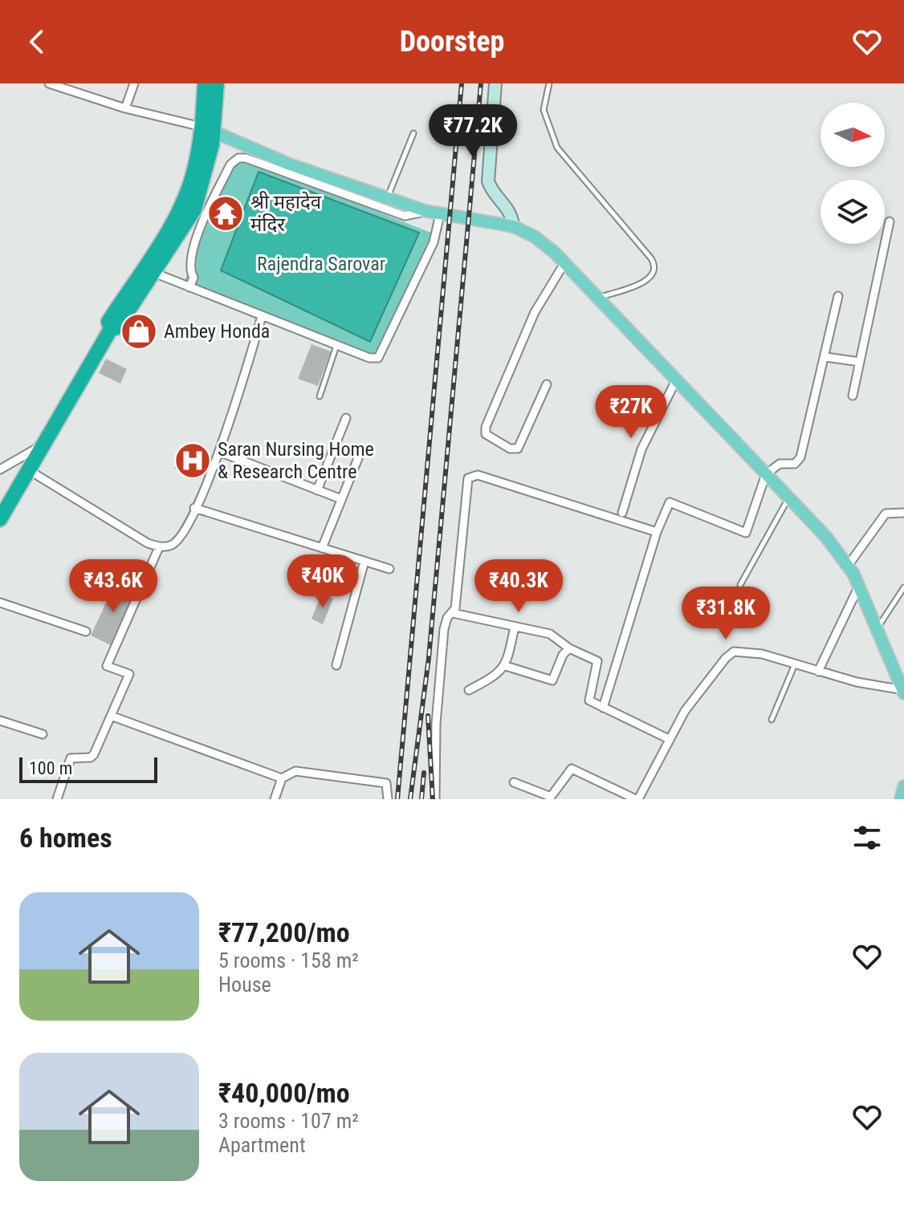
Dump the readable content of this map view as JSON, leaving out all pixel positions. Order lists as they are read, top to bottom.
{
  "parks": ["Rajendra Sarovar"],
  "places": {
    "temple": ["श्री महादेव मंदिर"],
    "shop": ["Ambey Honda"],
    "hospital": ["Saran Nursing Home & Research Centre"]
  },
  "scale_bar": "100 m",
  "north": "right",
  "page": {
    "header": "Doorstep",
    "price": [
      "₹77.2K",
      "₹27K",
      "₹40K",
      "₹43.6K",
      "₹40.3K",
      "₹31.8K"
    ],
    "scale": "100 m",
    "heading": "6 homes",
    "list": [
      {
        "name": "₹77,200/mo",
        "note": "5 rooms · 158 m² · House"
      },
      {
        "name": "₹40,000/mo",
        "note": "3 rooms · 107 m² · Apartment"
      }
    ]
  }
}
